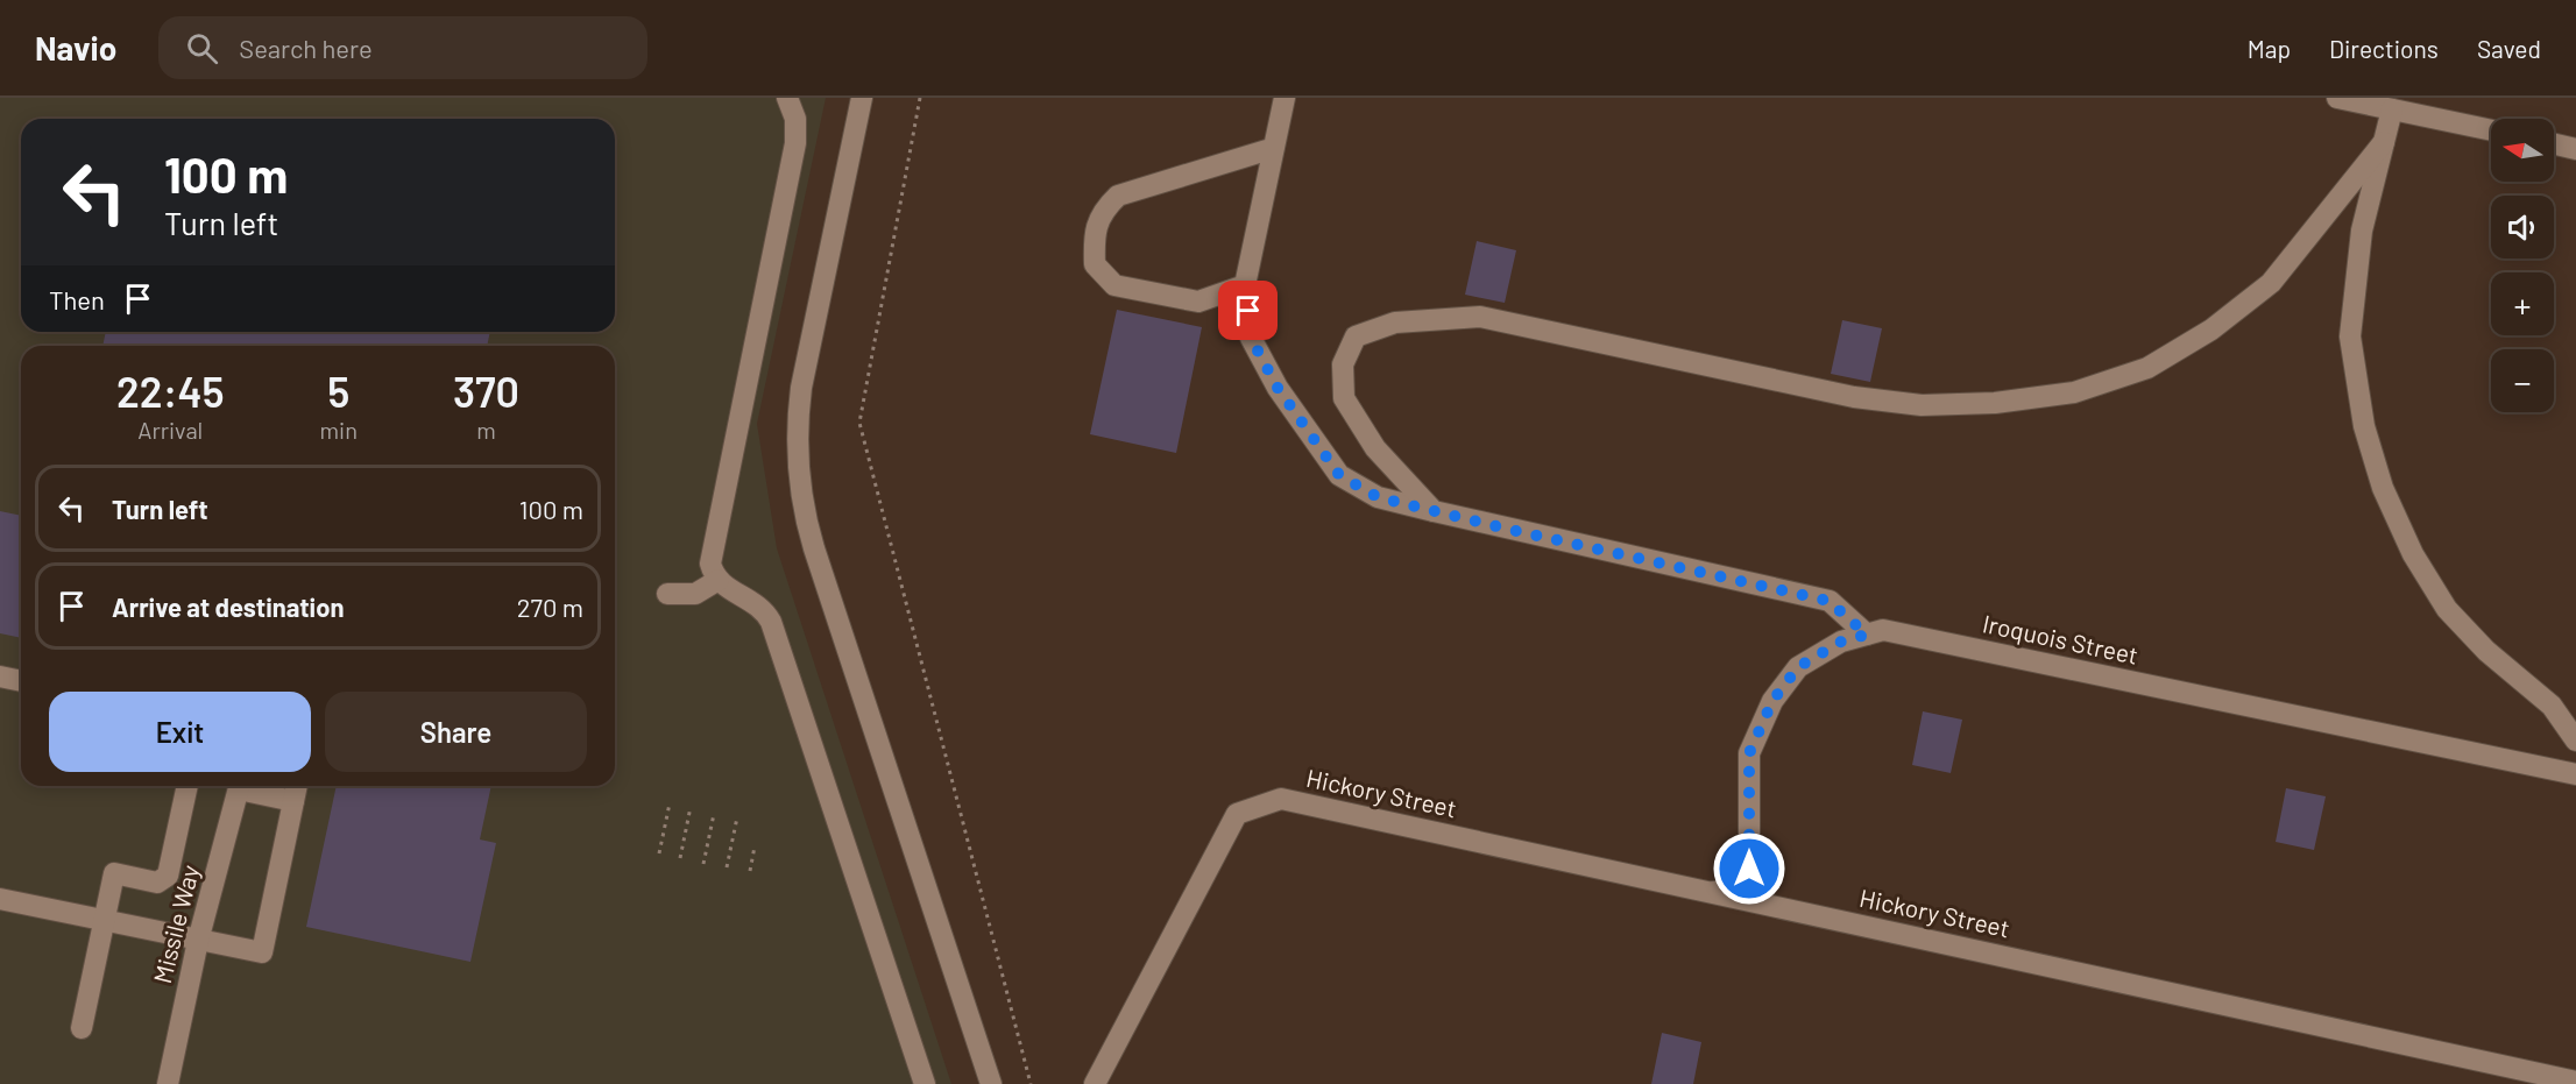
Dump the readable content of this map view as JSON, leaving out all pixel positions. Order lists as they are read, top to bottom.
{
  "streets": {
    "street": ["Iroquois Street", "Hickory Street", "Missile Way"]
  },
  "crossings": [
    ["Iroquois Street", "Hickory Street"]
  ],
  "north": "left",
  "page": {
    "header": "Navio",
    "search": "Search here",
    "nav": ["Map", "Directions", "Saved"],
    "map_buttons": ["+", "−"],
    "turn": ["100 m", "Turn left"],
    "then": "Then",
    "eta": [
      "22:45",
      "Arrival",
      "5",
      "min",
      "370",
      "m"
    ],
    "list": [
      {
        "name": "Turn left",
        "value": "100 m"
      },
      {
        "name": "Arrive at destination",
        "value": "270 m"
      }
    ],
    "buttons": ["Exit", "Share"]
  }
}
